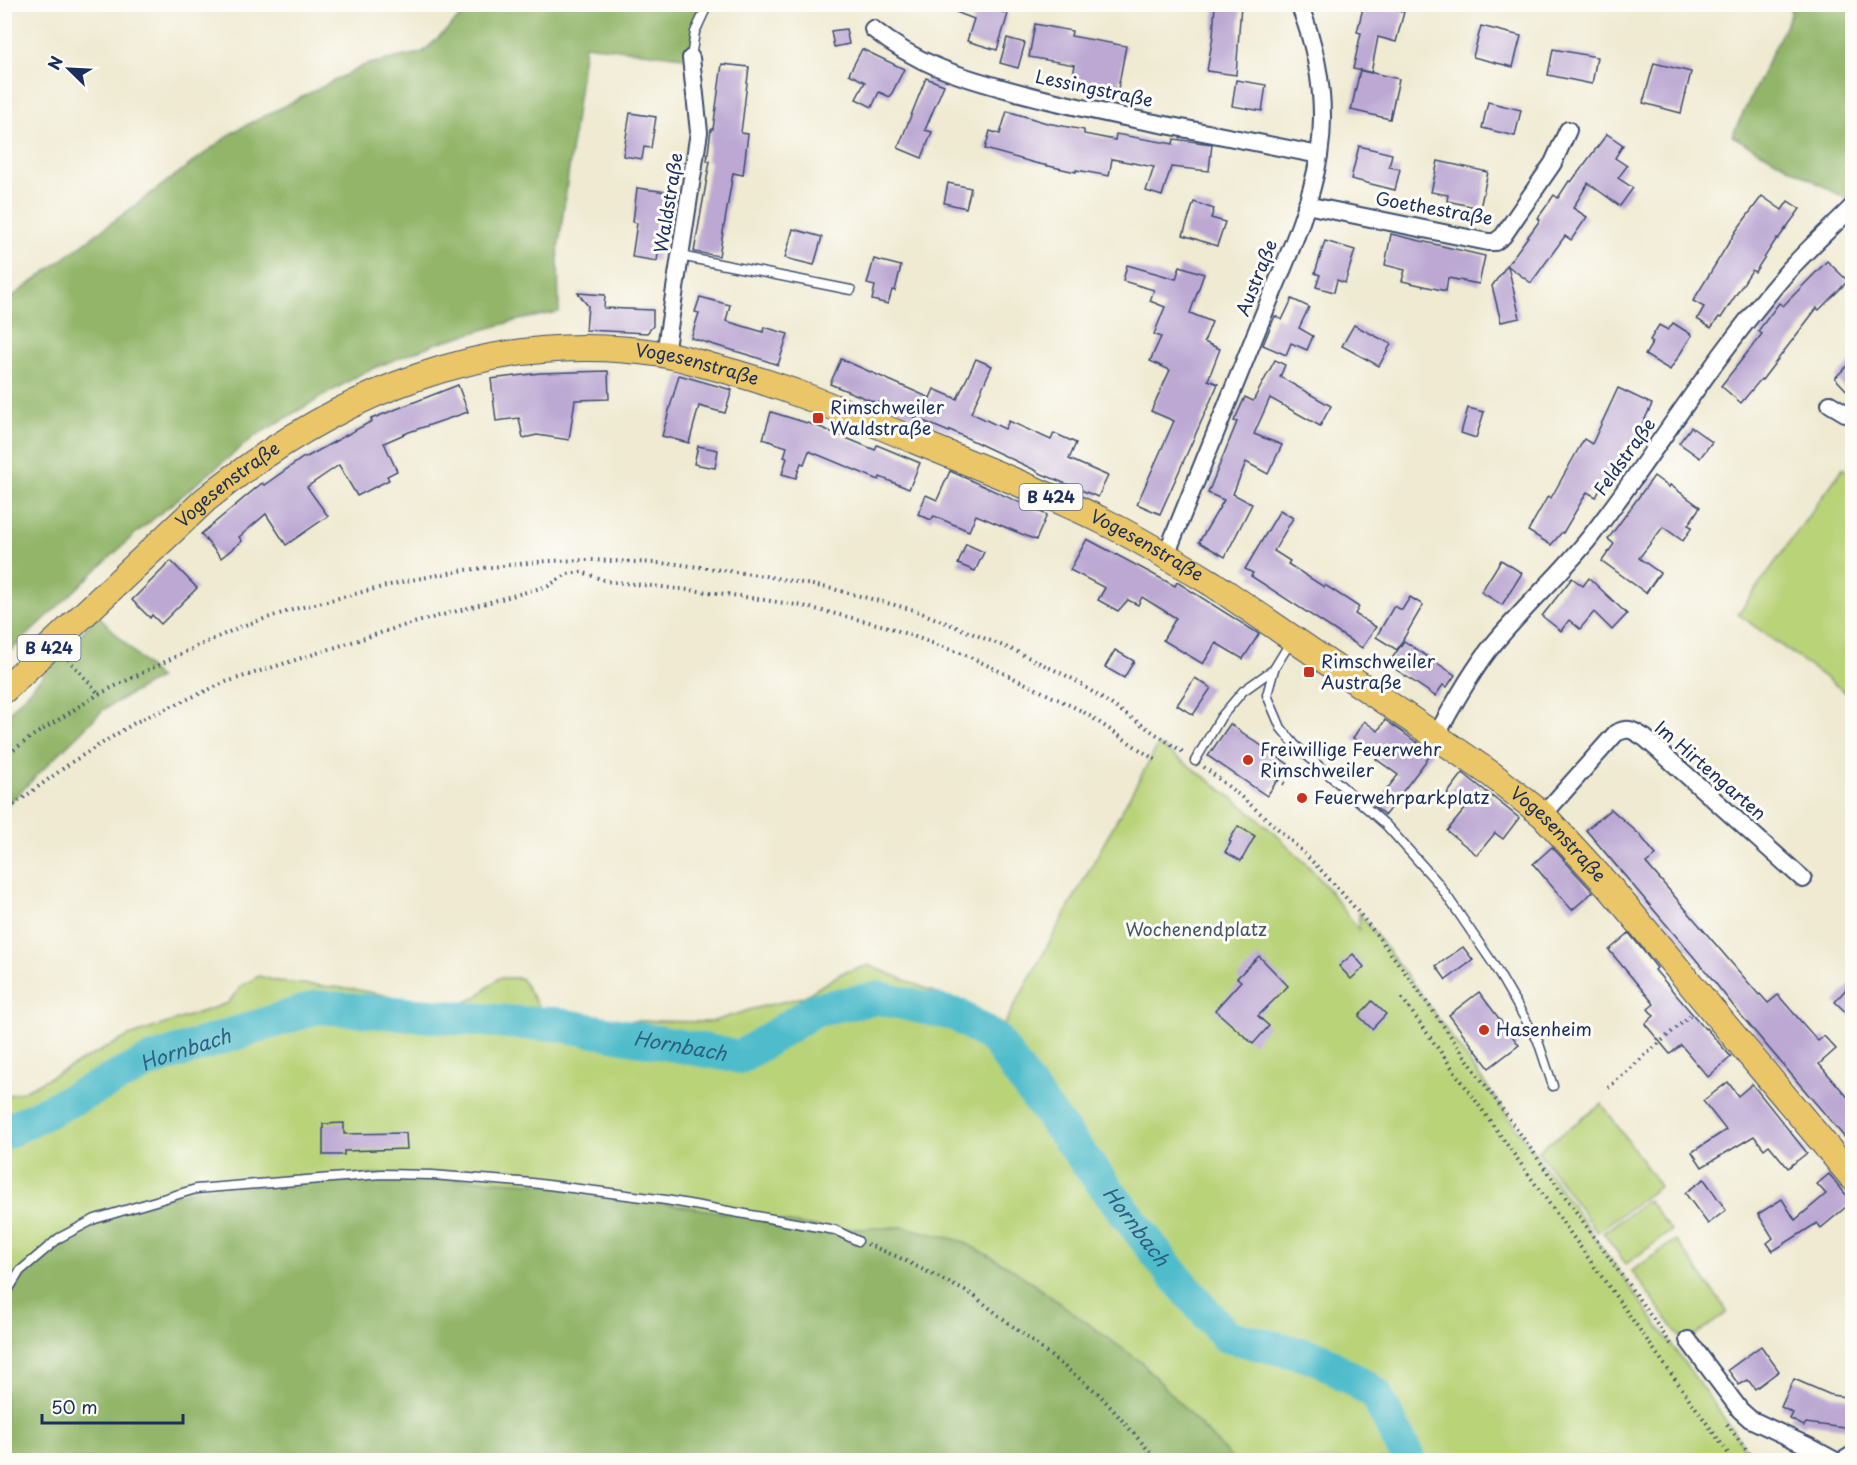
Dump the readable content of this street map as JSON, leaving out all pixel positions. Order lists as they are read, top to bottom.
{
  "streets": {
    "main road": ["Vogesenstraße", "B 424"],
    "street": [
      "Lessingstraße",
      "Waldstraße",
      "Goethestraße",
      "Austraße",
      "Feldstraße",
      "Im Hirtengarten"
    ]
  },
  "crossings": [
    ["Lessingstraße", "Austraße"],
    ["Waldstraße", "Vogesenstraße"],
    ["Goethestraße", "Austraße"],
    ["Austraße", "Vogesenstraße"],
    ["Vogesenstraße", "Feldstraße"],
    ["Vogesenstraße", "Im Hirtengarten"]
  ],
  "water": ["Hornbach"],
  "parks": ["Wochenendplatz"],
  "places": {
    "transit": ["Rimschweiler Waldstraße", "Rimschweiler Austraße"],
    "other": ["Freiwillige Feuerwehr Rimschweiler", "Feuerwehrparkplatz", "Hasenheim"]
  },
  "scale_bar": "50 m",
  "north": "top left"
}
